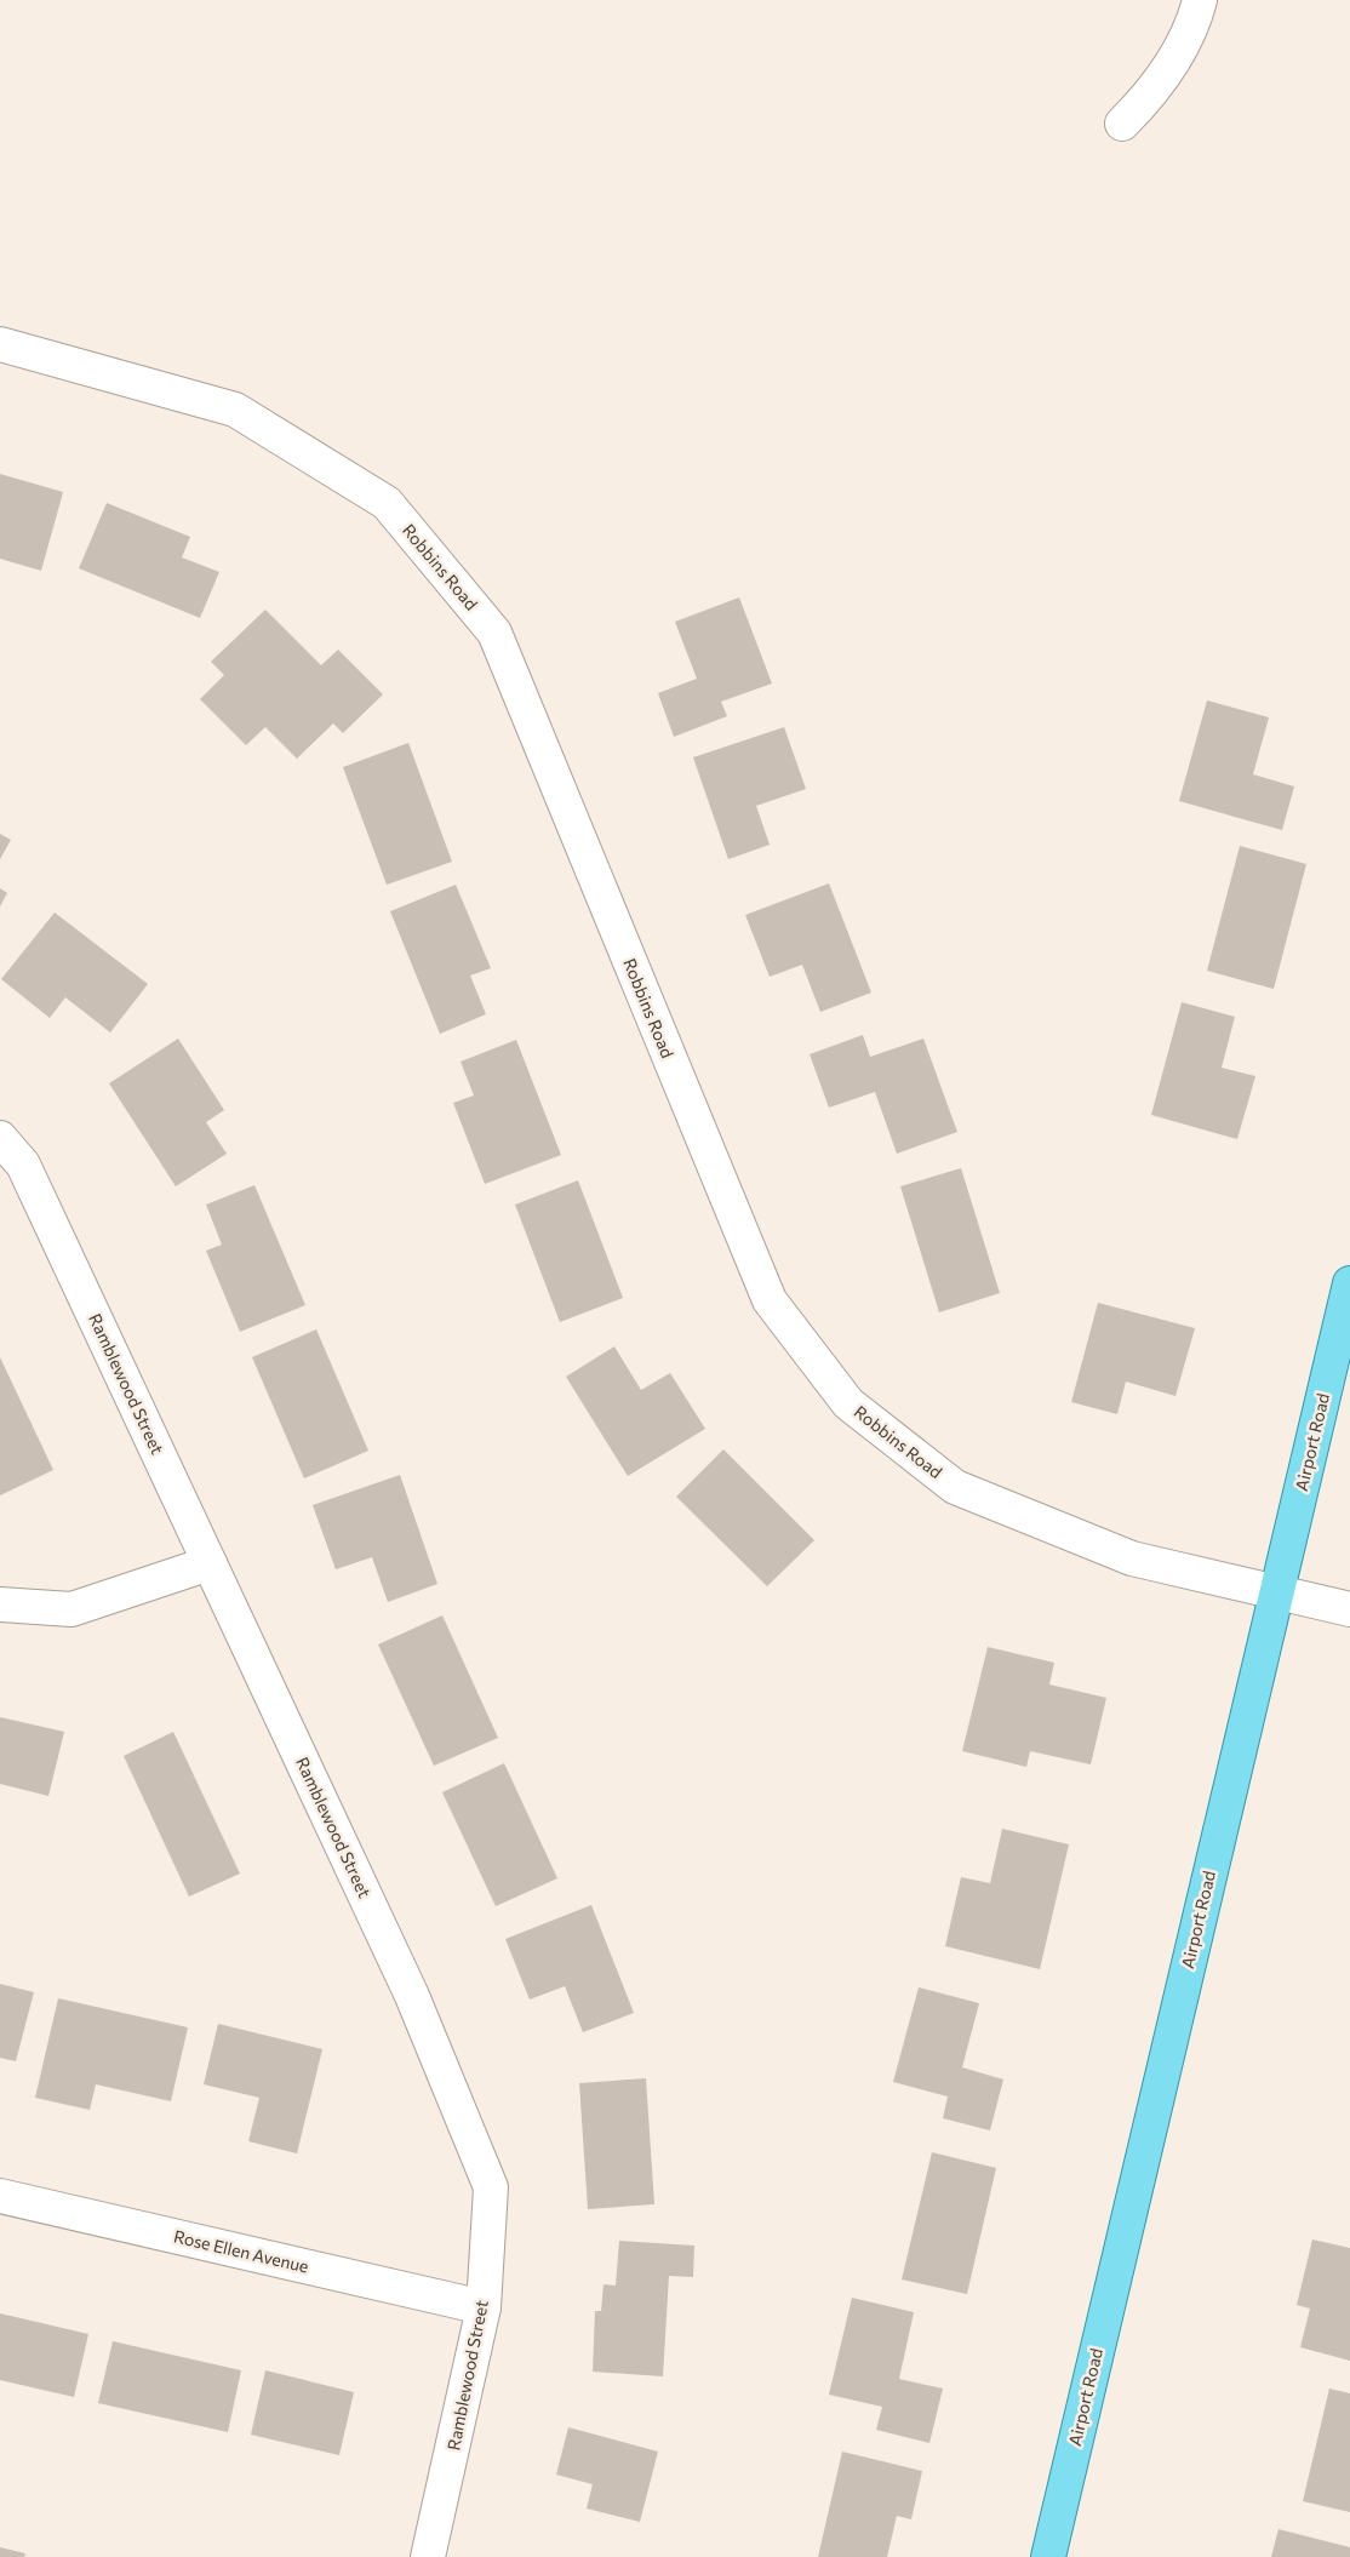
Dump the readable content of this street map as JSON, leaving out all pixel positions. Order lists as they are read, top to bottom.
{
  "streets": {
    "main road": ["Airport Road"],
    "street": ["Robbins Road", "Ramblewood Street", "Rose Ellen Avenue"]
  },
  "crossings": [
    ["Robbins Road", "Airport Road"],
    ["Ramblewood Street", "Rose Ellen Avenue"]
  ]
}
